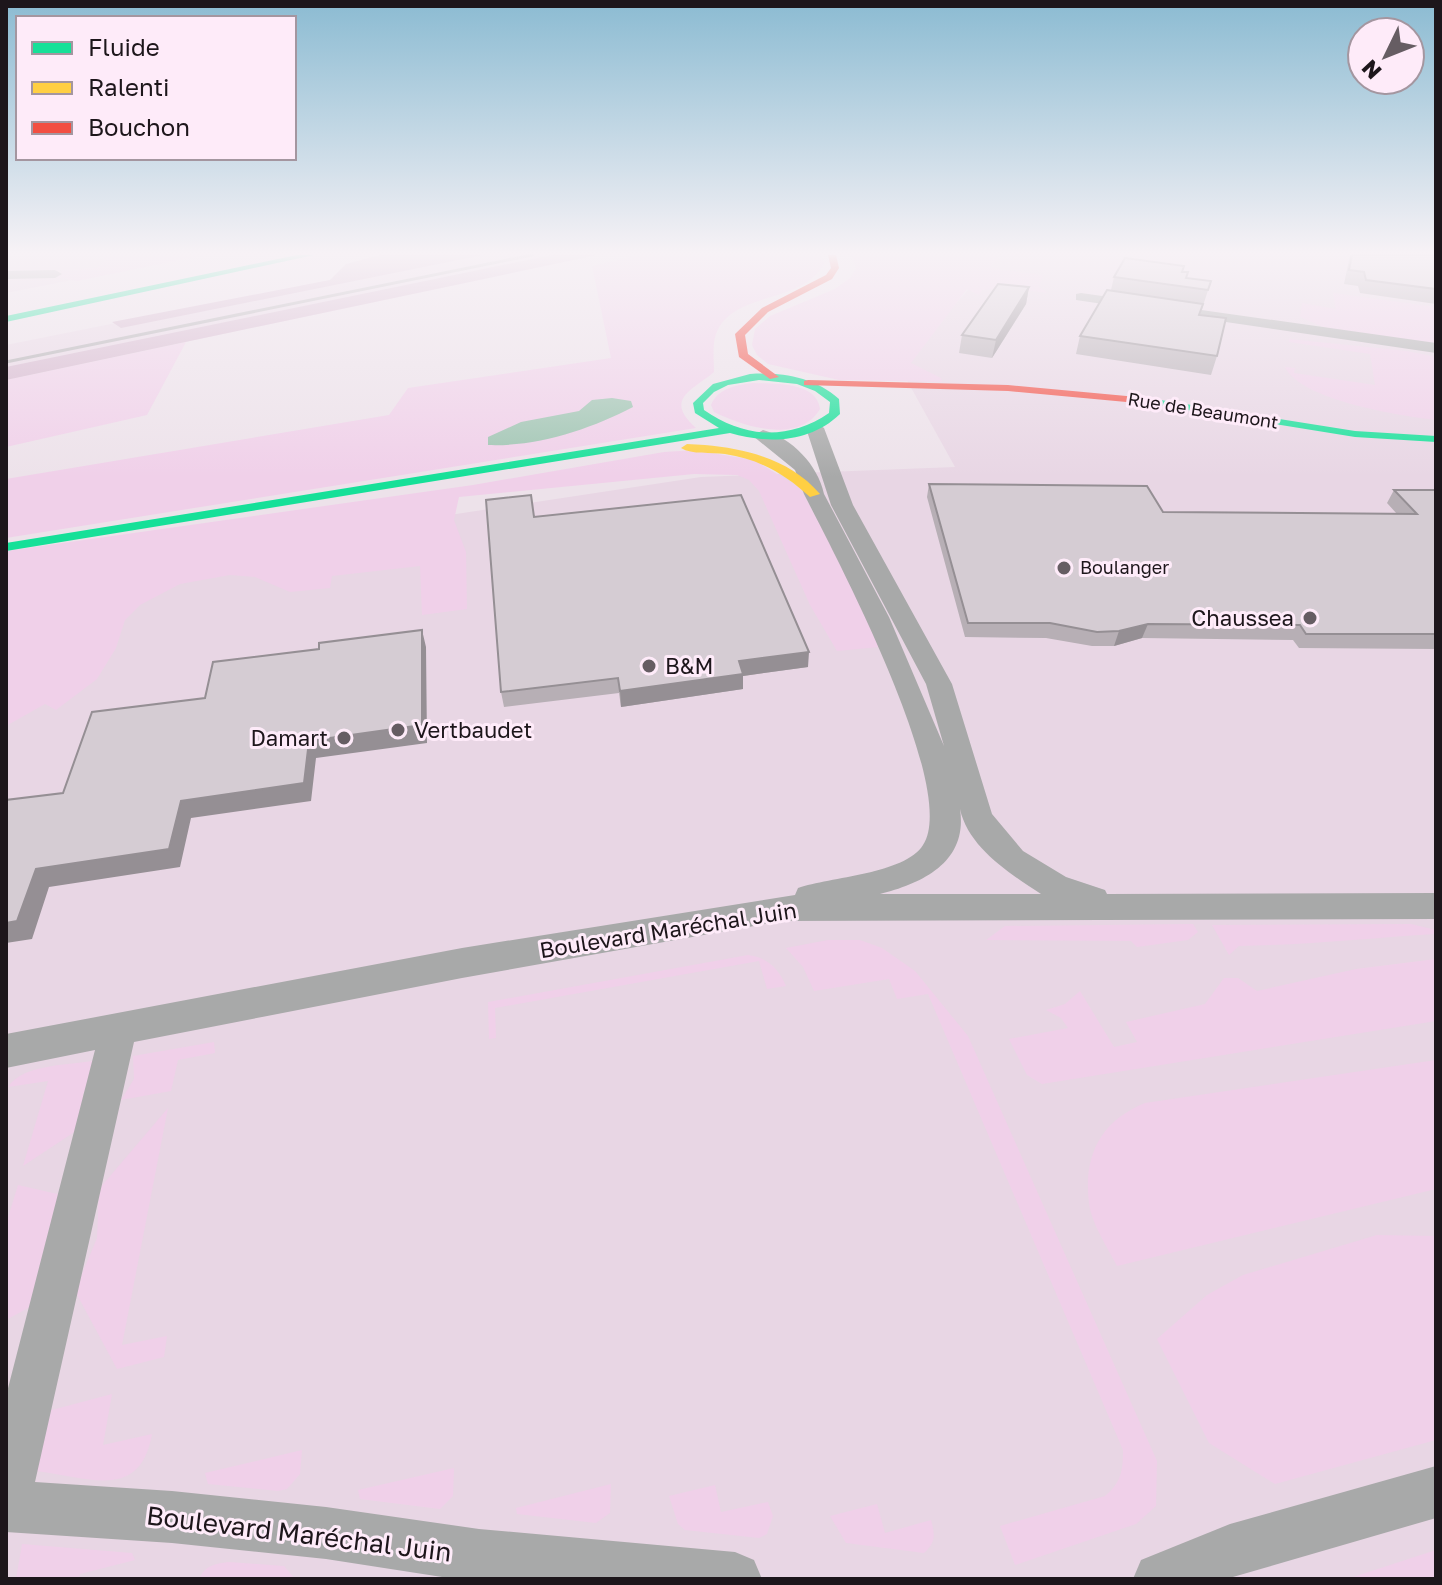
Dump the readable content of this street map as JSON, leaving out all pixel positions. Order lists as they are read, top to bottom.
{
  "streets": {
    "main road": ["Rue de Beaumont"],
    "street": ["Boulevard Maréchal Juin"]
  },
  "places": [
    "Boulanger",
    "Chaussea",
    "B&M",
    "Vertbaudet",
    "Damart"
  ],
  "legend": ["Fluide", "Ralenti", "Bouchon"],
  "north": "bottom left"
}
